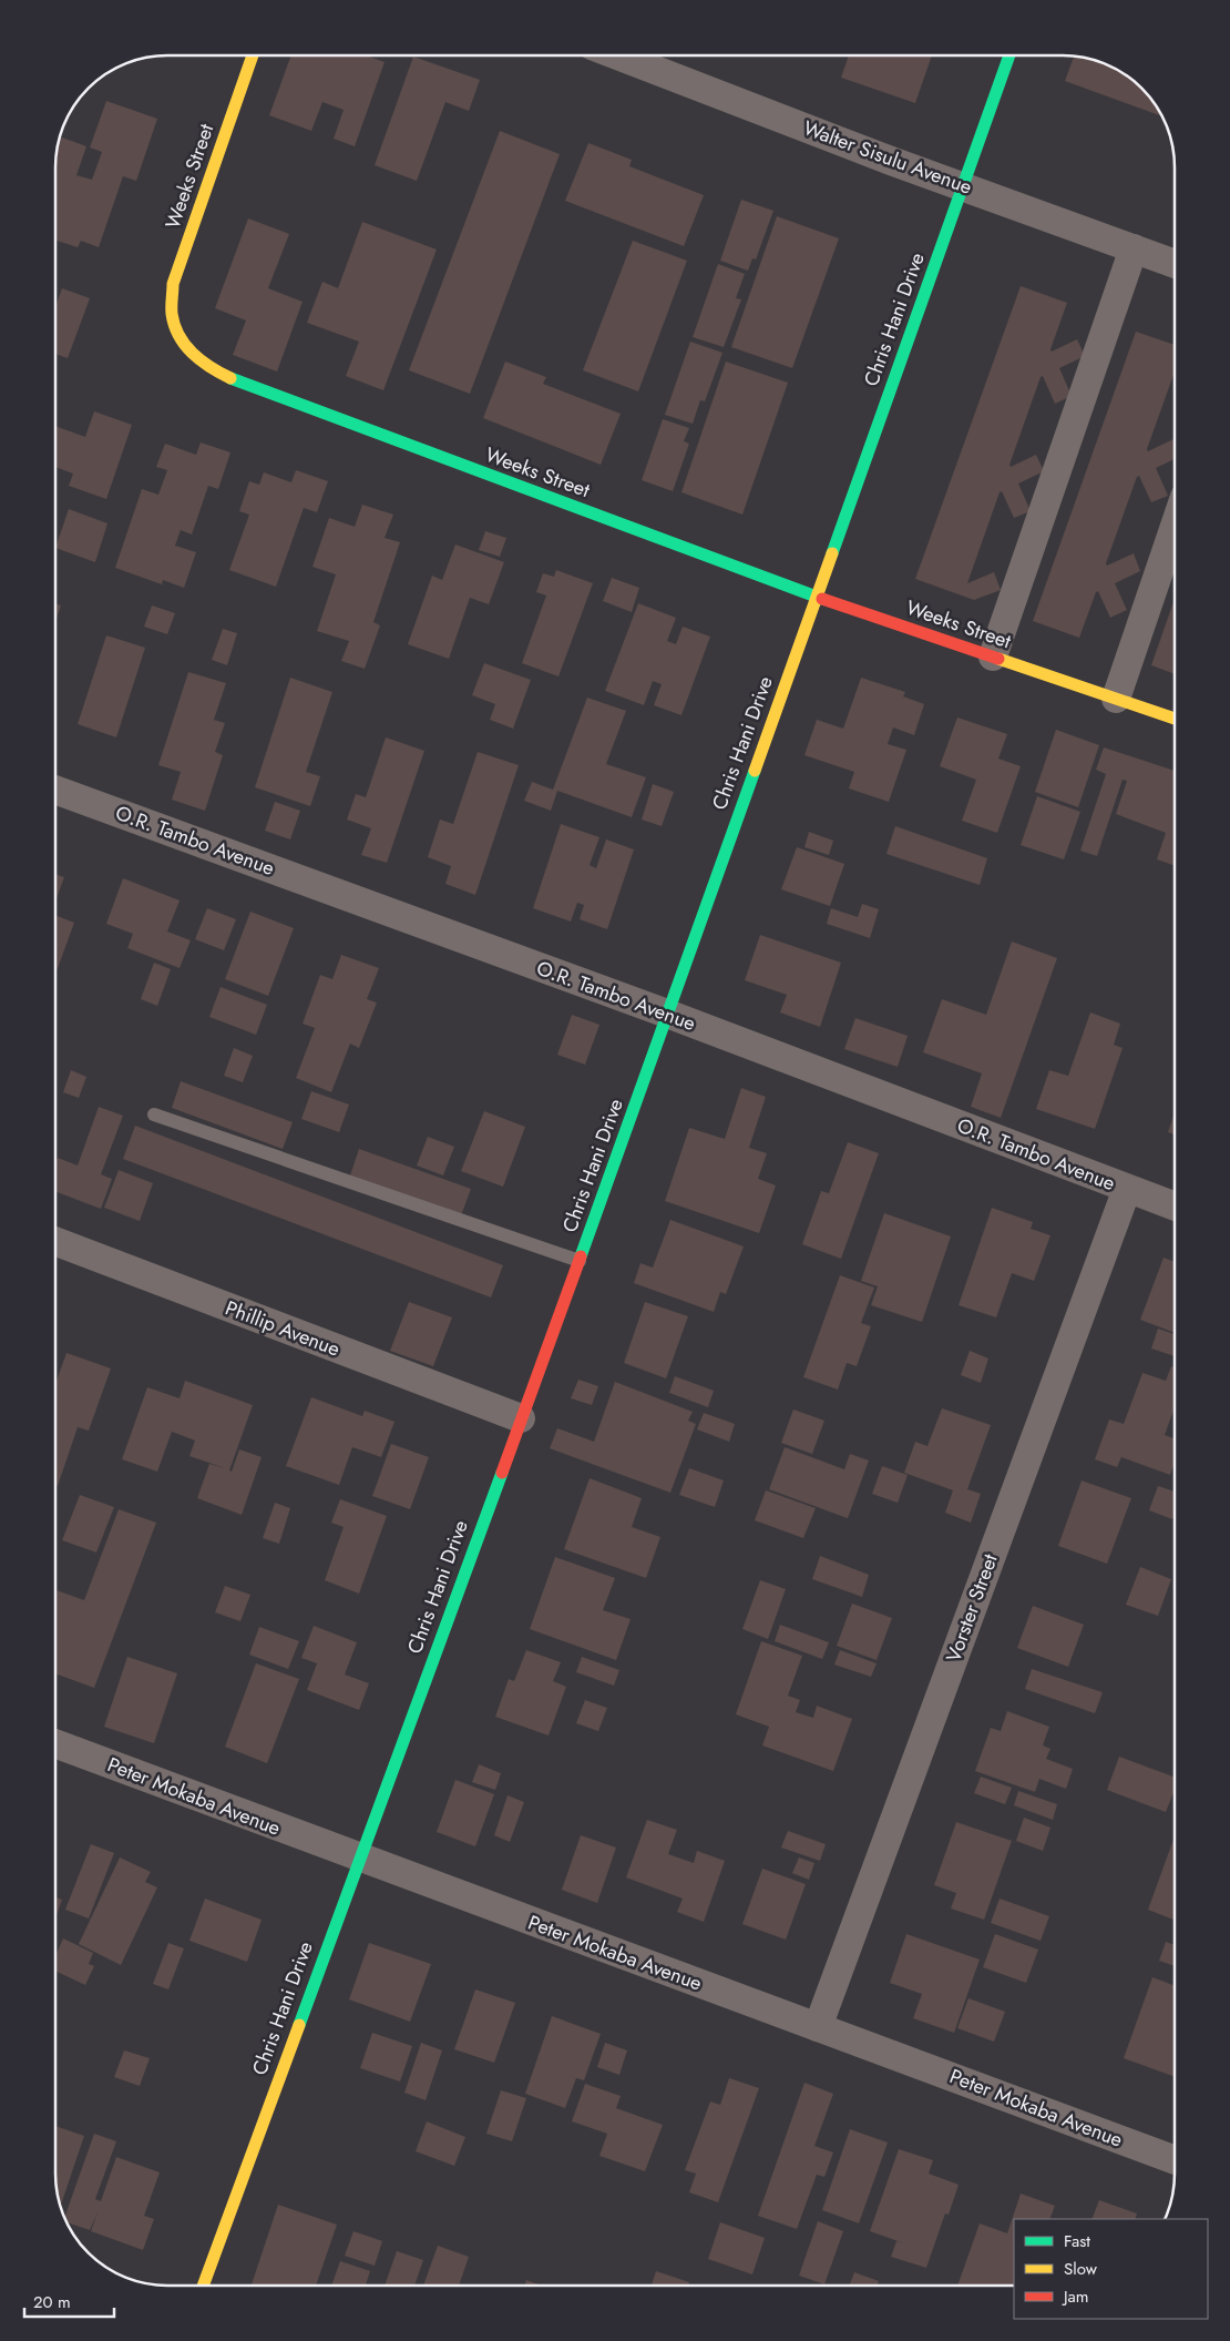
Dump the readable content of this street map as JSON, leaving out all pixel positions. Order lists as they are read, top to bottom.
{
  "streets": {
    "street": [
      "Walter Sisulu Avenue",
      "Weeks Street",
      "Chris Hani Drive",
      "O.R. Tambo Avenue",
      "Phillip Avenue",
      "Vorster Street",
      "Peter Mokaba Avenue"
    ]
  },
  "crossings": [
    ["Walter Sisulu Avenue", "Chris Hani Drive"],
    ["Weeks Street", "Chris Hani Drive"],
    ["Chris Hani Drive", "O.R. Tambo Avenue"],
    ["Chris Hani Drive", "Phillip Avenue"],
    ["Chris Hani Drive", "Peter Mokaba Avenue"],
    ["O.R. Tambo Avenue", "Vorster Street"],
    ["Vorster Street", "Peter Mokaba Avenue"]
  ],
  "legend": ["Fast", "Slow", "Jam"],
  "scale_bar": "20 m"
}
